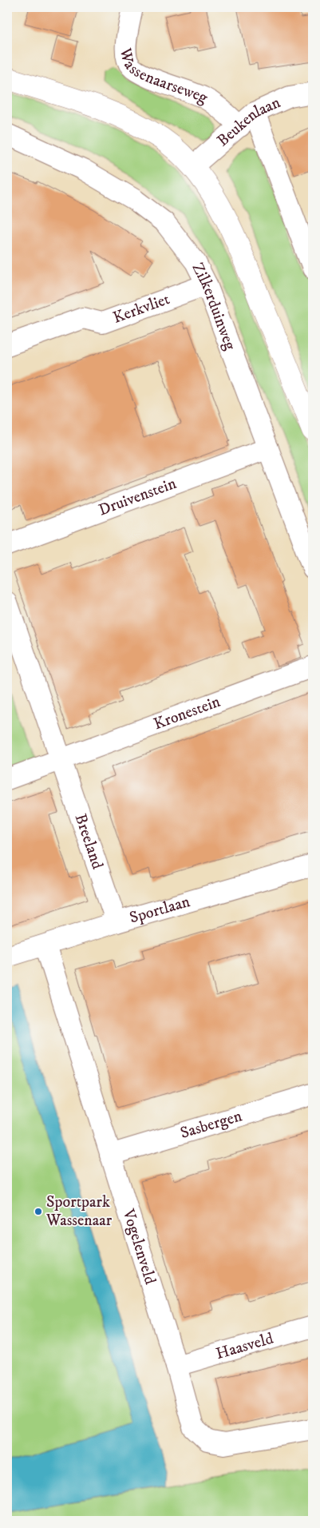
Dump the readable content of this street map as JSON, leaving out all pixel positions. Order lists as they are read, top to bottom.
{
  "streets": {
    "street": [
      "Wassenaarseweg",
      "Beukenlaan",
      "Zilkerduinweg",
      "Kerkvliet",
      "Druivenstein",
      "Kronestein",
      "Breeland",
      "Sportlaan",
      "Sasbergen",
      "Vogelenveld",
      "Haasveld"
    ]
  },
  "crossings": [
    ["Wassenaarseweg", "Beukenlaan"],
    ["Zilkerduinweg", "Kerkvliet"],
    ["Zilkerduinweg", "Druivenstein"],
    ["Kronestein", "Breeland"],
    ["Breeland", "Sportlaan"],
    ["Sportlaan", "Vogelenveld"],
    ["Sasbergen", "Vogelenveld"],
    ["Vogelenveld", "Haasveld"]
  ],
  "places": ["Sportpark Wassenaar"]
}
